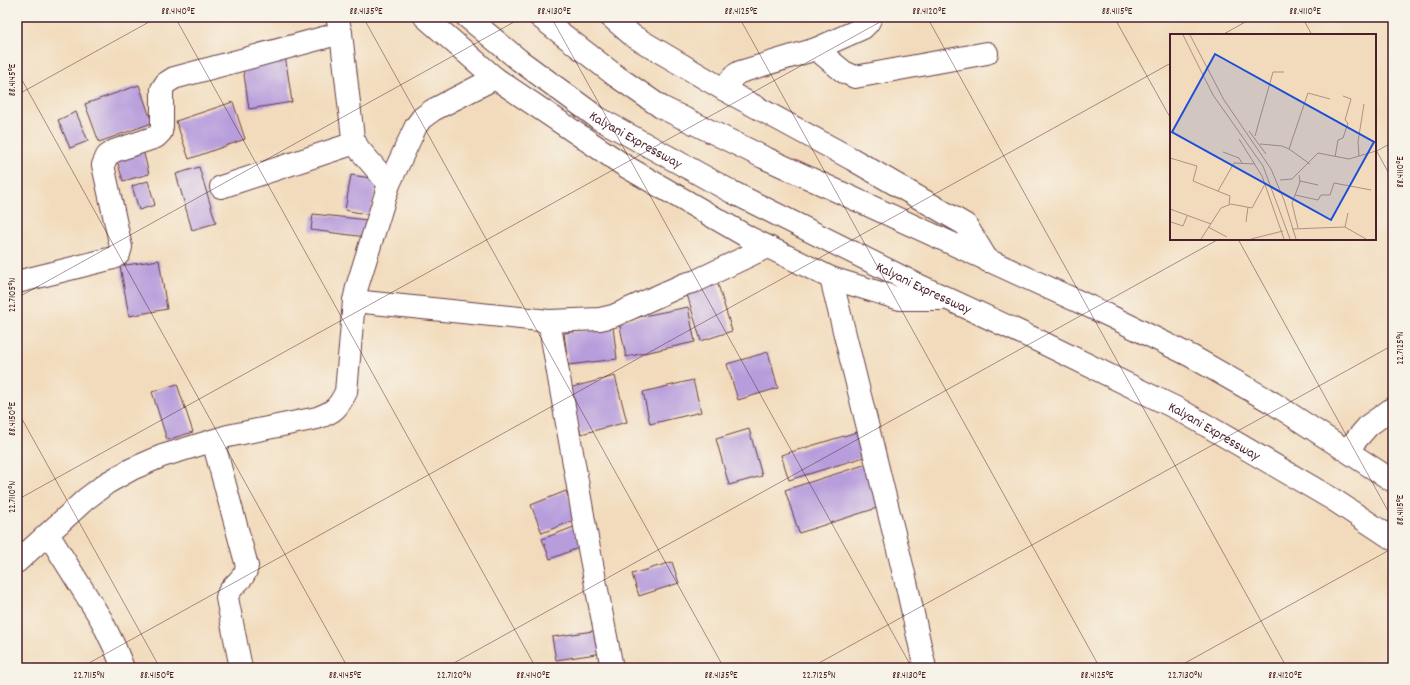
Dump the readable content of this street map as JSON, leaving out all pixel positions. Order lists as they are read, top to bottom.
{
  "streets": {
    "main road": ["Kalyani Expressway"]
  },
  "coordinates": [
    "88.4140°E",
    "88.4135°E",
    "88.4130°E",
    "88.4125°E",
    "88.4120°E",
    "88.4115°E",
    "88.4110°E",
    "88.4145°E",
    "22.7105°N",
    "22.7125°N",
    "88.4150°E",
    "22.7110°N",
    "22.7115°N",
    "22.7120°N",
    "22.7130°N"
  ]
}
